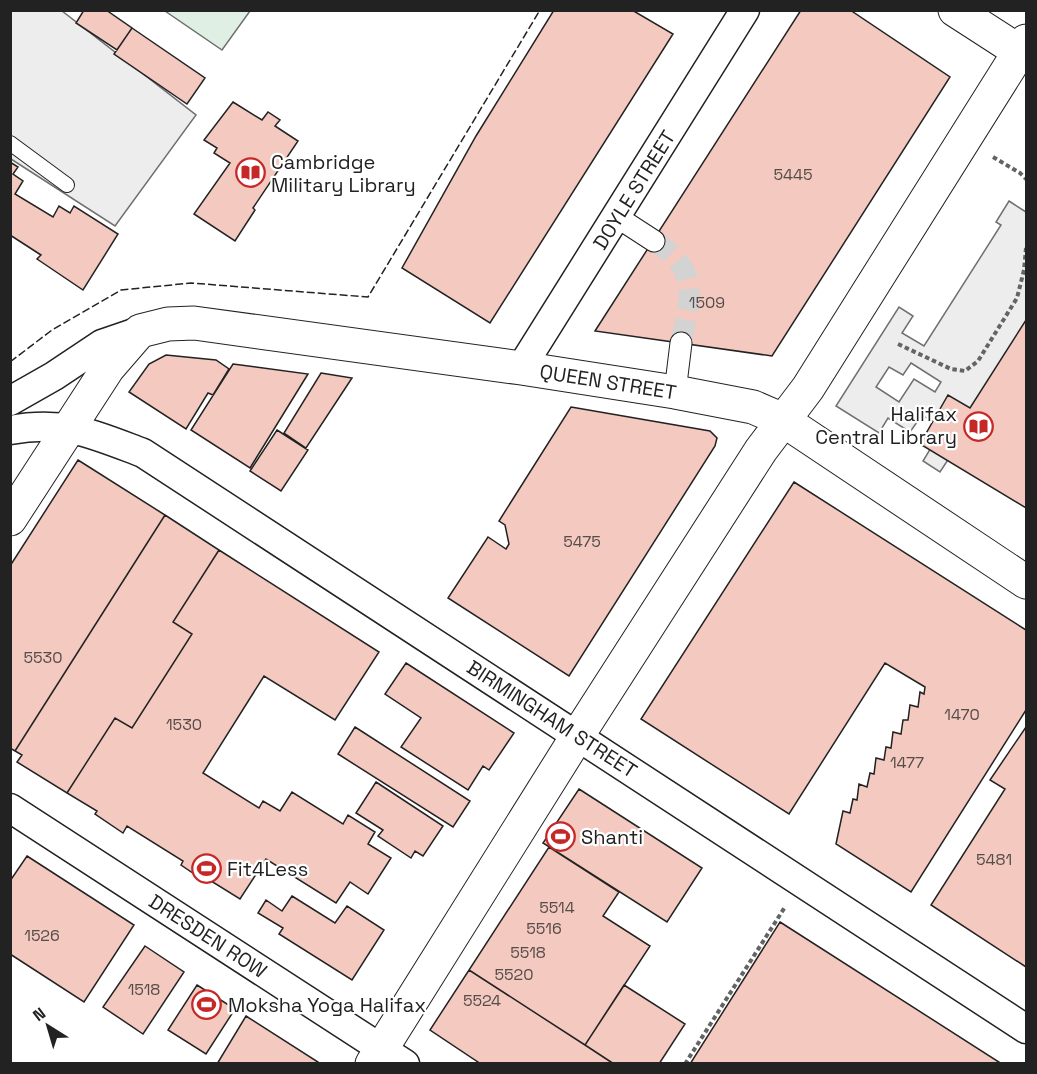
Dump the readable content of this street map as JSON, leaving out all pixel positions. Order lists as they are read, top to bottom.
{
  "streets": {
    "street": [
      "DOYLE STREET",
      "QUEEN STREET",
      "BIRMINGHAM STREET",
      "DRESDEN ROW"
    ]
  },
  "crossings": [
    ["DOYLE STREET", "QUEEN STREET"]
  ],
  "places": {
    "library": ["Cambridge Military Library", "Halifax Central Library"],
    "sports": ["Shanti", "Fit4Less", "Moksha Yoga Halifax"]
  },
  "house_numbers": [
    "5445",
    "1509",
    "5475",
    "5530",
    "1470",
    "1530",
    "1477",
    "5481",
    "5514",
    "5516",
    "1526",
    "5518",
    "5520",
    "1518",
    "5524"
  ],
  "north": "top left"
}
